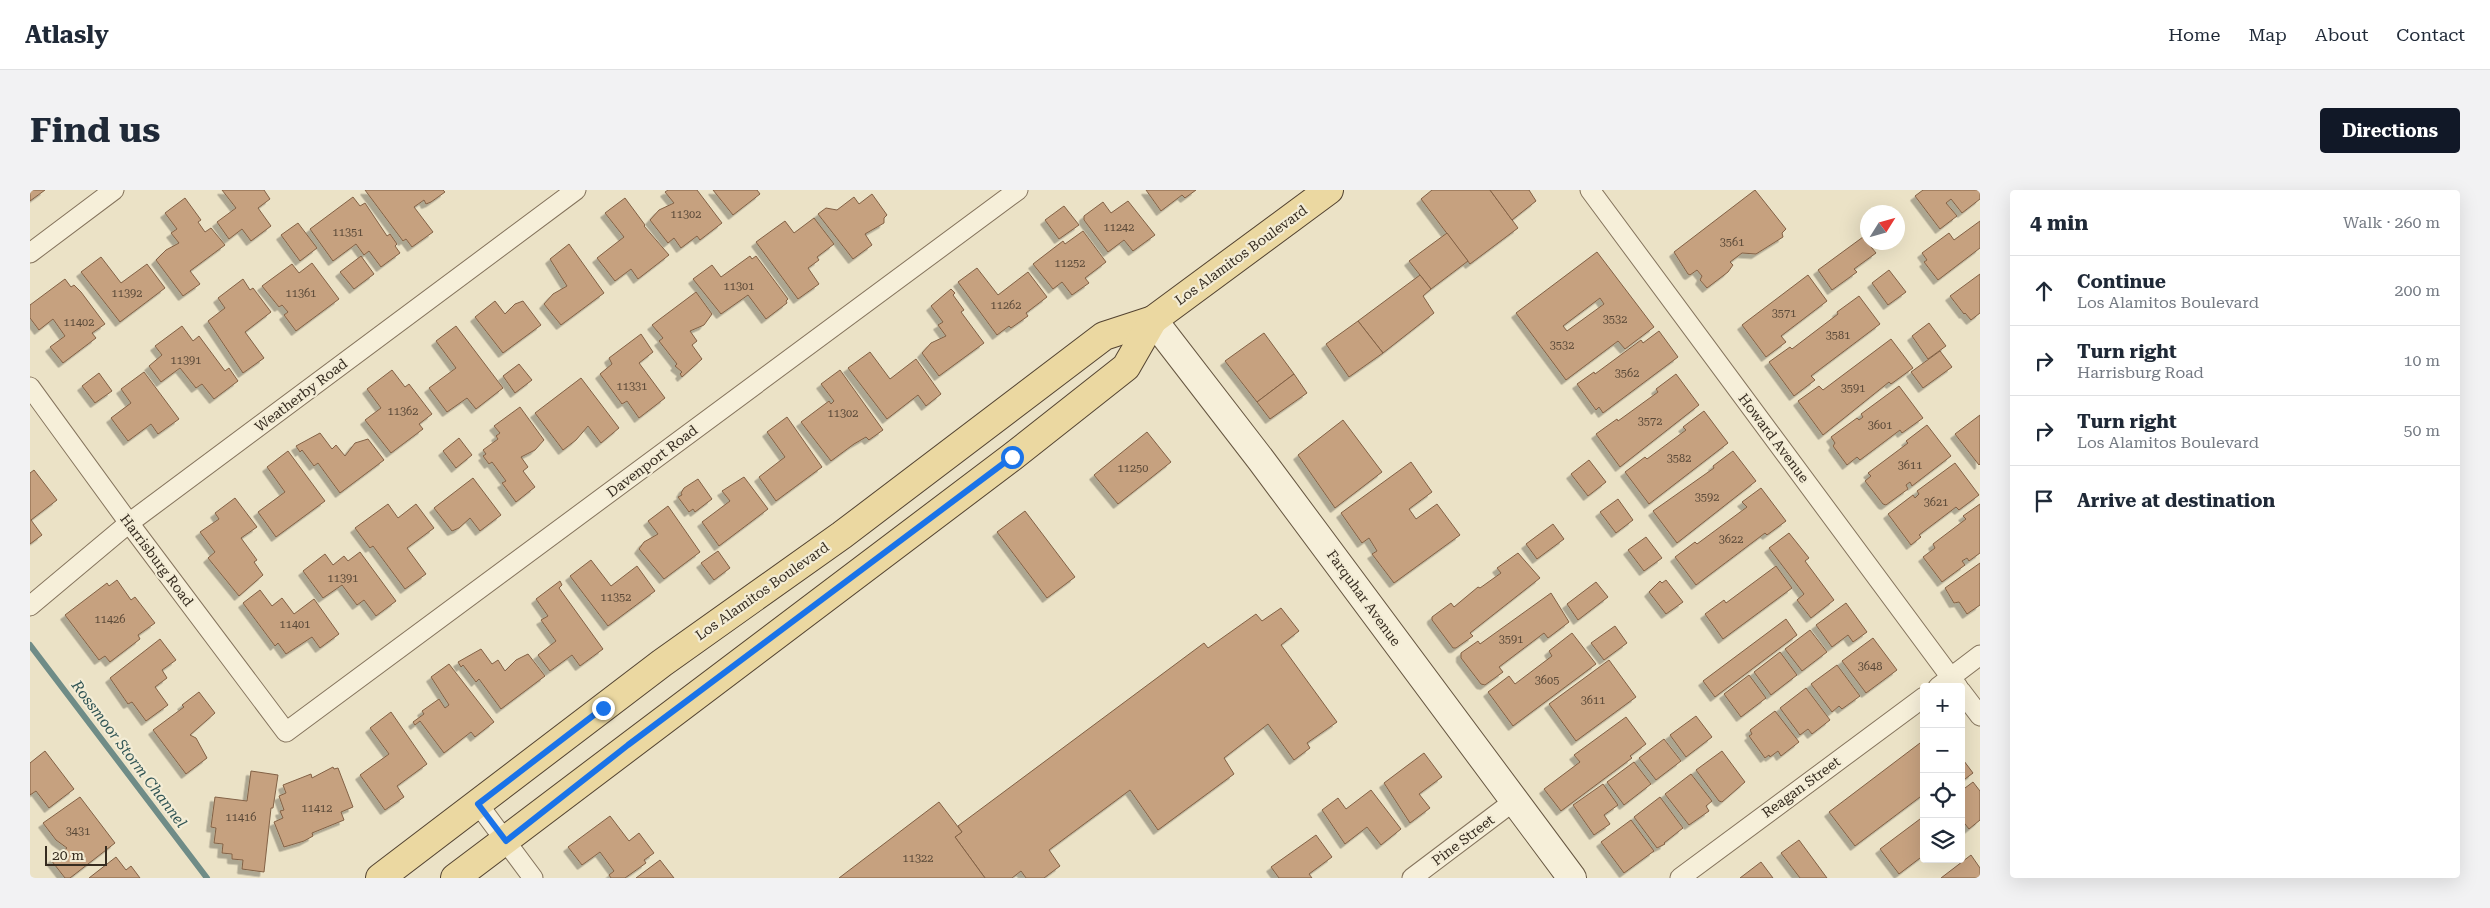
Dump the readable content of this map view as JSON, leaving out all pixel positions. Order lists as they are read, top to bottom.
{
  "streets": {
    "main road": ["Los Alamitos Boulevard"],
    "street": [
      "Weatherby Road",
      "Howard Avenue",
      "Davenport Road",
      "Harrisburg Road",
      "Farquhar Avenue",
      "Reagan Street",
      "Pine Street"
    ]
  },
  "crossings": [
    ["Los Alamitos Boulevard", "Farquhar Avenue"],
    ["Weatherby Road", "Harrisburg Road"],
    ["Davenport Road", "Harrisburg Road"],
    ["Farquhar Avenue", "Pine Street"]
  ],
  "water": ["Rossmoor Storm Channel"],
  "house_numbers": [
    "11302",
    "11242",
    "11351",
    "3561",
    "11252",
    "11301",
    "11392",
    "11361",
    "11262",
    "3571",
    "3532",
    "11402",
    "3581",
    "3532",
    "11391",
    "3562",
    "11331",
    "3591",
    "11362",
    "11302",
    "3572",
    "3601",
    "3582",
    "3611",
    "11250",
    "3592",
    "3621",
    "3622",
    "11391",
    "11352",
    "11426",
    "11401",
    "3591",
    "3648",
    "3605",
    "3611",
    "11412",
    "11416",
    "3431",
    "11322"
  ],
  "scale_bar": "20 m",
  "north": "top right",
  "page": {
    "header": "Atlasly",
    "nav": [
      "Home",
      "Map",
      "About",
      "Contact"
    ],
    "buttons": "Directions",
    "title": "Find us",
    "heading": ["4 min", "Walk · 260 m"],
    "list": [
      ["Continue", "Los Alamitos Boulevard", "200 m"],
      ["Turn right", "Harrisburg Road", "10 m"],
      ["Turn right", "Los Alamitos Boulevard", "50 m"],
      "Arrive at destination"
    ],
    "map_buttons": ["+", "−"],
    "scale": "20 m"
  }
}
